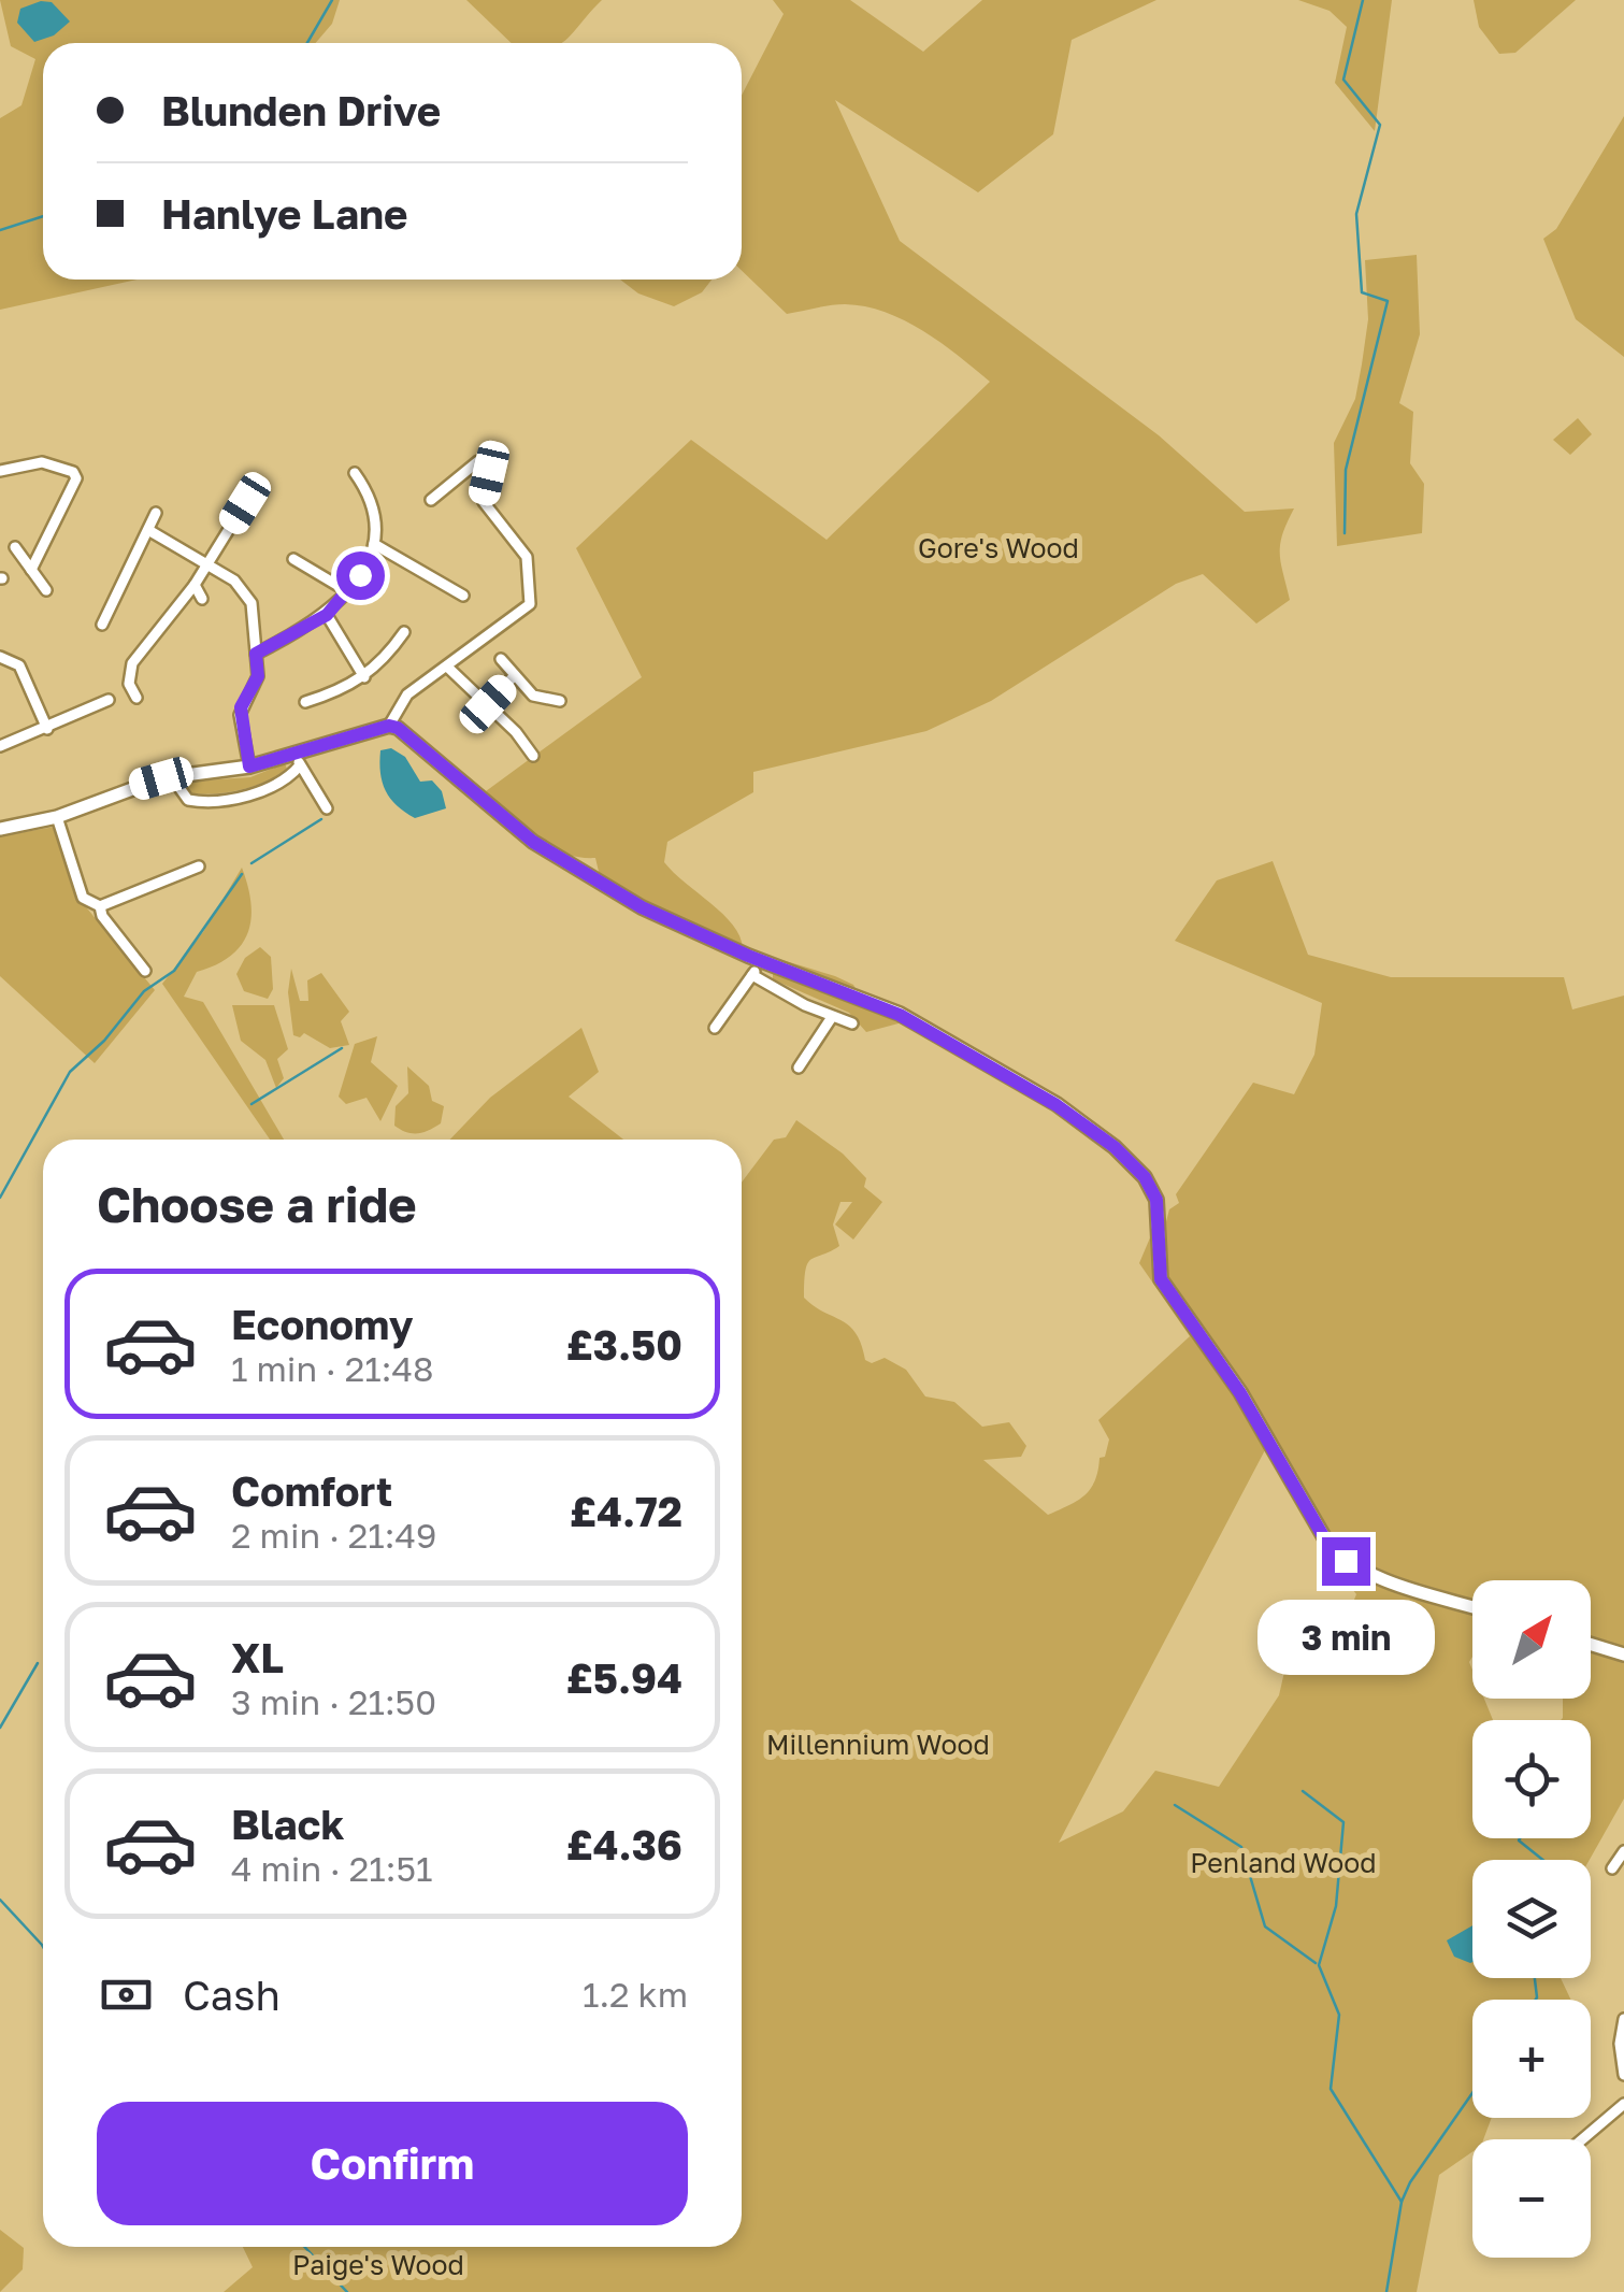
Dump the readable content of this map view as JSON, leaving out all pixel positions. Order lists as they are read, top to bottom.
{
  "parks": [
    "Gore's Wood",
    "Millennium Wood",
    "Penland Wood",
    "Paige's Wood"
  ],
  "north": "top right",
  "page": {
    "banner": ["Blunden Drive", "Hanlye Lane"],
    "heading": "Choose a ride",
    "list": [
      {
        "name": "Economy",
        "note": "1 min · 21:48",
        "value": "£3.50"
      },
      {
        "name": "Comfort",
        "note": "2 min · 21:49",
        "value": "£4.72"
      },
      {
        "name": "XL",
        "note": "3 min · 21:50",
        "value": "£5.94"
      },
      {
        "name": "Black",
        "note": "4 min · 21:51",
        "value": "£4.36"
      }
    ],
    "map_buttons": ["+", "−"],
    "bubble": "3 min",
    "pay": ["Cash", "1.2 km"],
    "buttons": "Confirm"
  }
}
